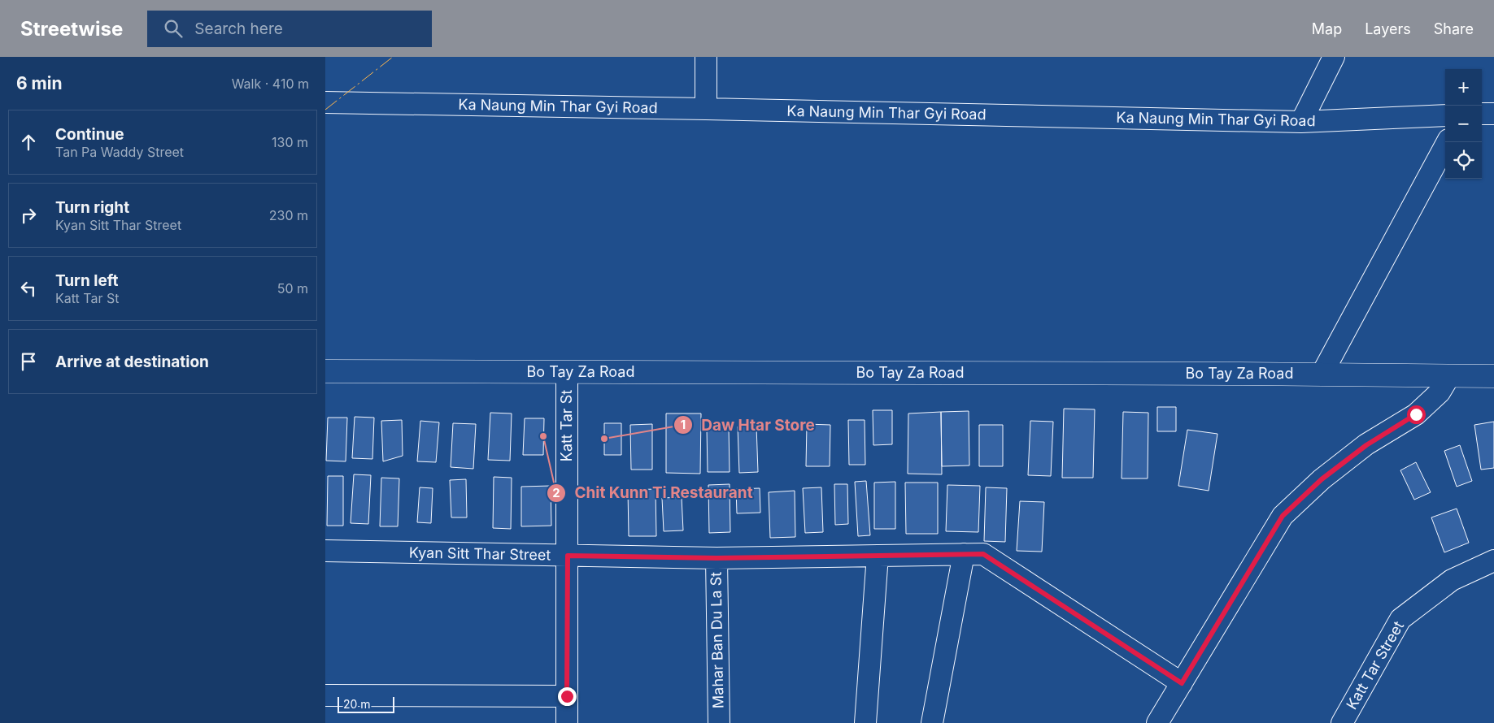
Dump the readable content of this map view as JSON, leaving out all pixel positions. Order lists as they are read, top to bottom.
{
  "streets": {
    "main road": ["Bo Tay Za Road"],
    "street": [
      "Ka Naung Min Thar Gyi Road",
      "Katt Tar St",
      "Kyan Sitt Thar Street",
      "Mahar Ban Du La St",
      "Katt Tar Street"
    ]
  },
  "crossings": [
    ["Bo Tay Za Road", "Katt Tar St"],
    ["Katt Tar St", "Kyan Sitt Thar Street"],
    ["Kyan Sitt Thar Street", "Mahar Ban Du La St"]
  ],
  "places": ["Chit Kunn Ti Restaurant", "Daw Htar Store"],
  "scale_bar": "20 m",
  "page": {
    "header": "Streetwise",
    "search": "Search here",
    "nav": ["Map", "Layers", "Share"],
    "heading": ["6 min", "Walk · 410 m"],
    "map_buttons": ["+", "−"],
    "list": [
      ["Continue", "Tan Pa Waddy Street", "130 m"],
      ["Turn right", "Kyan Sitt Thar Street", "230 m"],
      ["Turn left", "Katt Tar St", "50 m"],
      "Arrive at destination"
    ],
    "scale": "20 m"
  }
}
